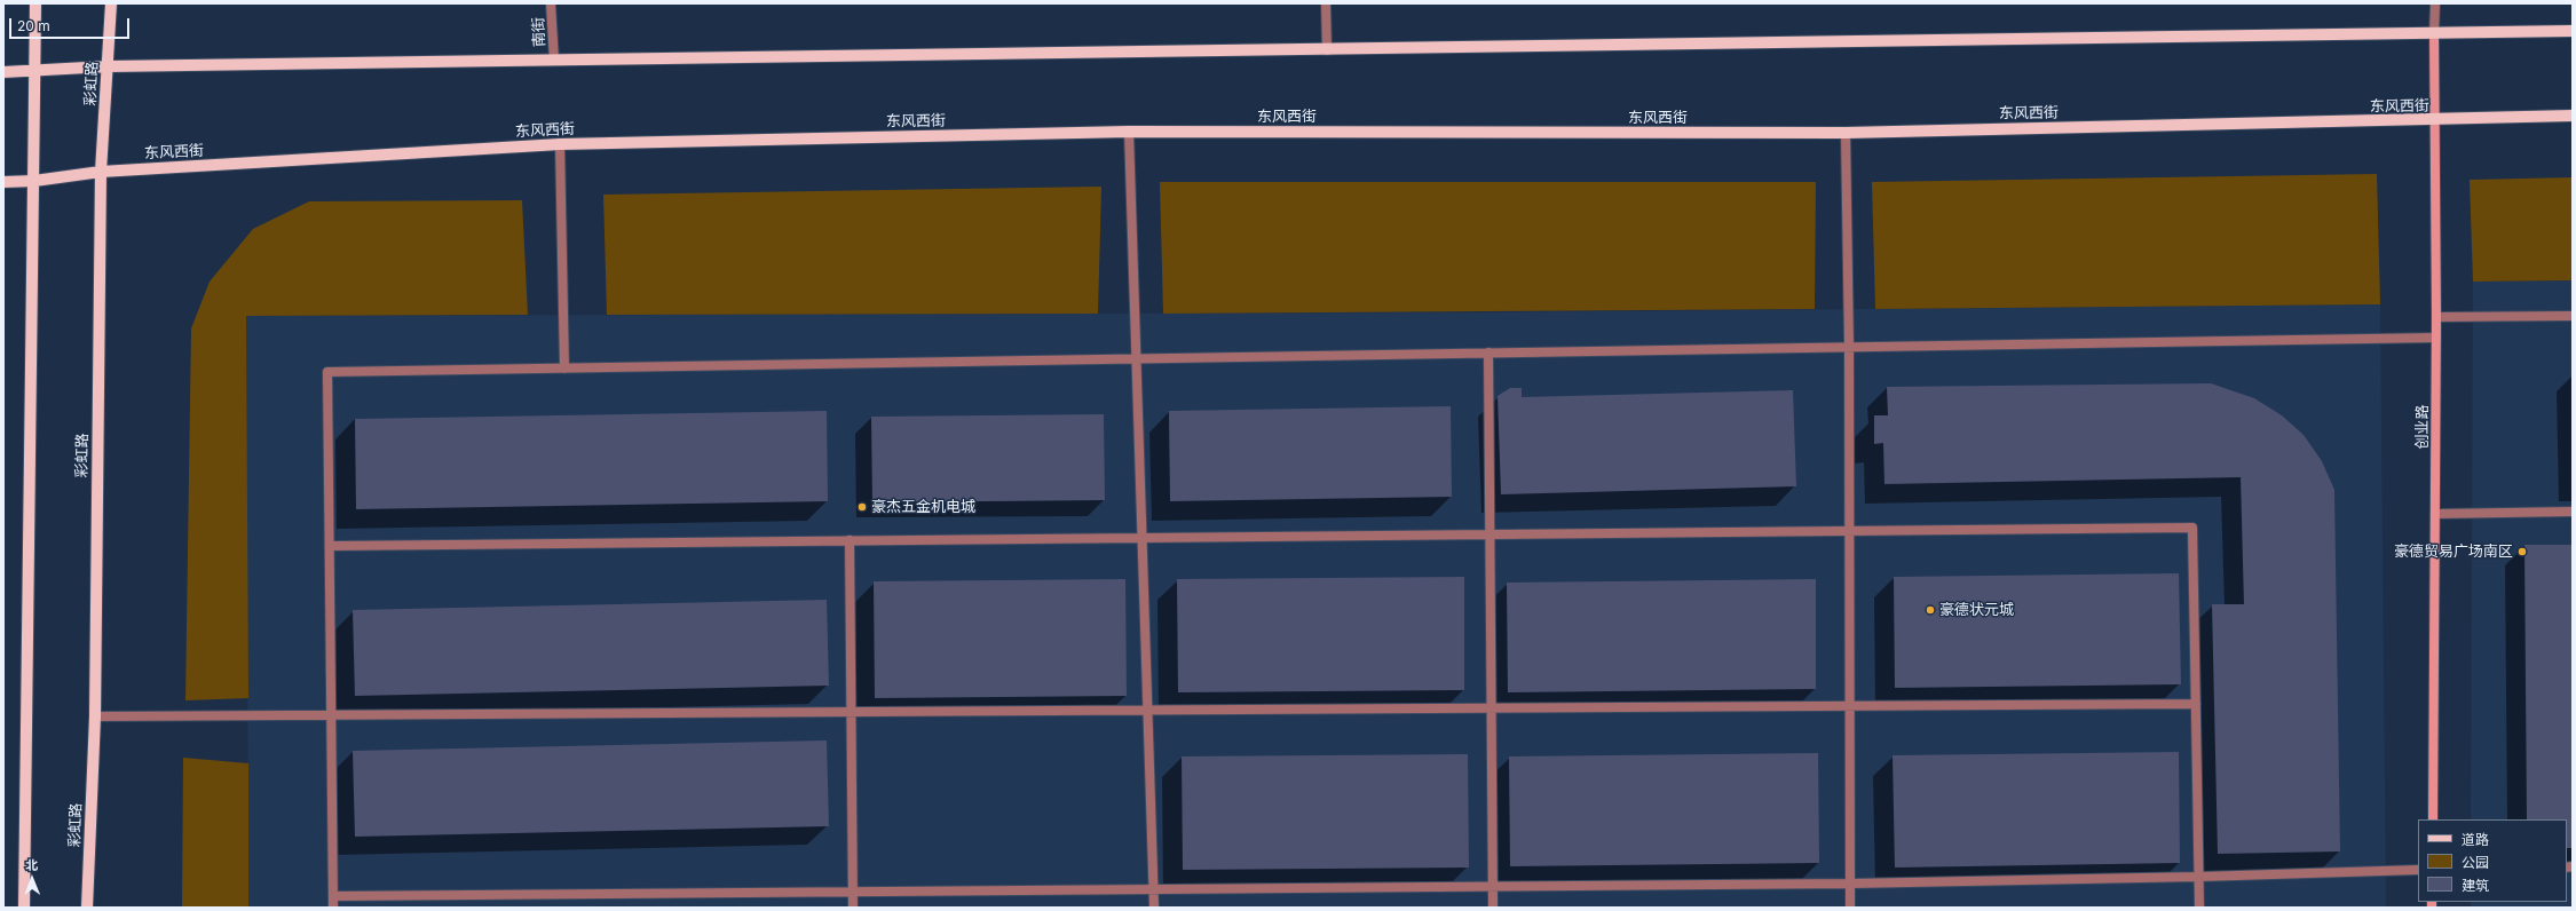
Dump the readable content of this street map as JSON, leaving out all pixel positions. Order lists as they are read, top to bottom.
{
  "streets": {
    "main road": ["彩虹路", "东风西街"],
    "street": ["南街", "创业路"]
  },
  "crossings": [
    ["彩虹路", "东风西街"],
    ["东风西街", "创业路"]
  ],
  "places": ["豪杰五金机电城", "豪德贸易广场南区", "豪德状元城"],
  "legend": ["道路", "公园", "建筑"],
  "scale_bar": "20 m",
  "north": "top"
}
